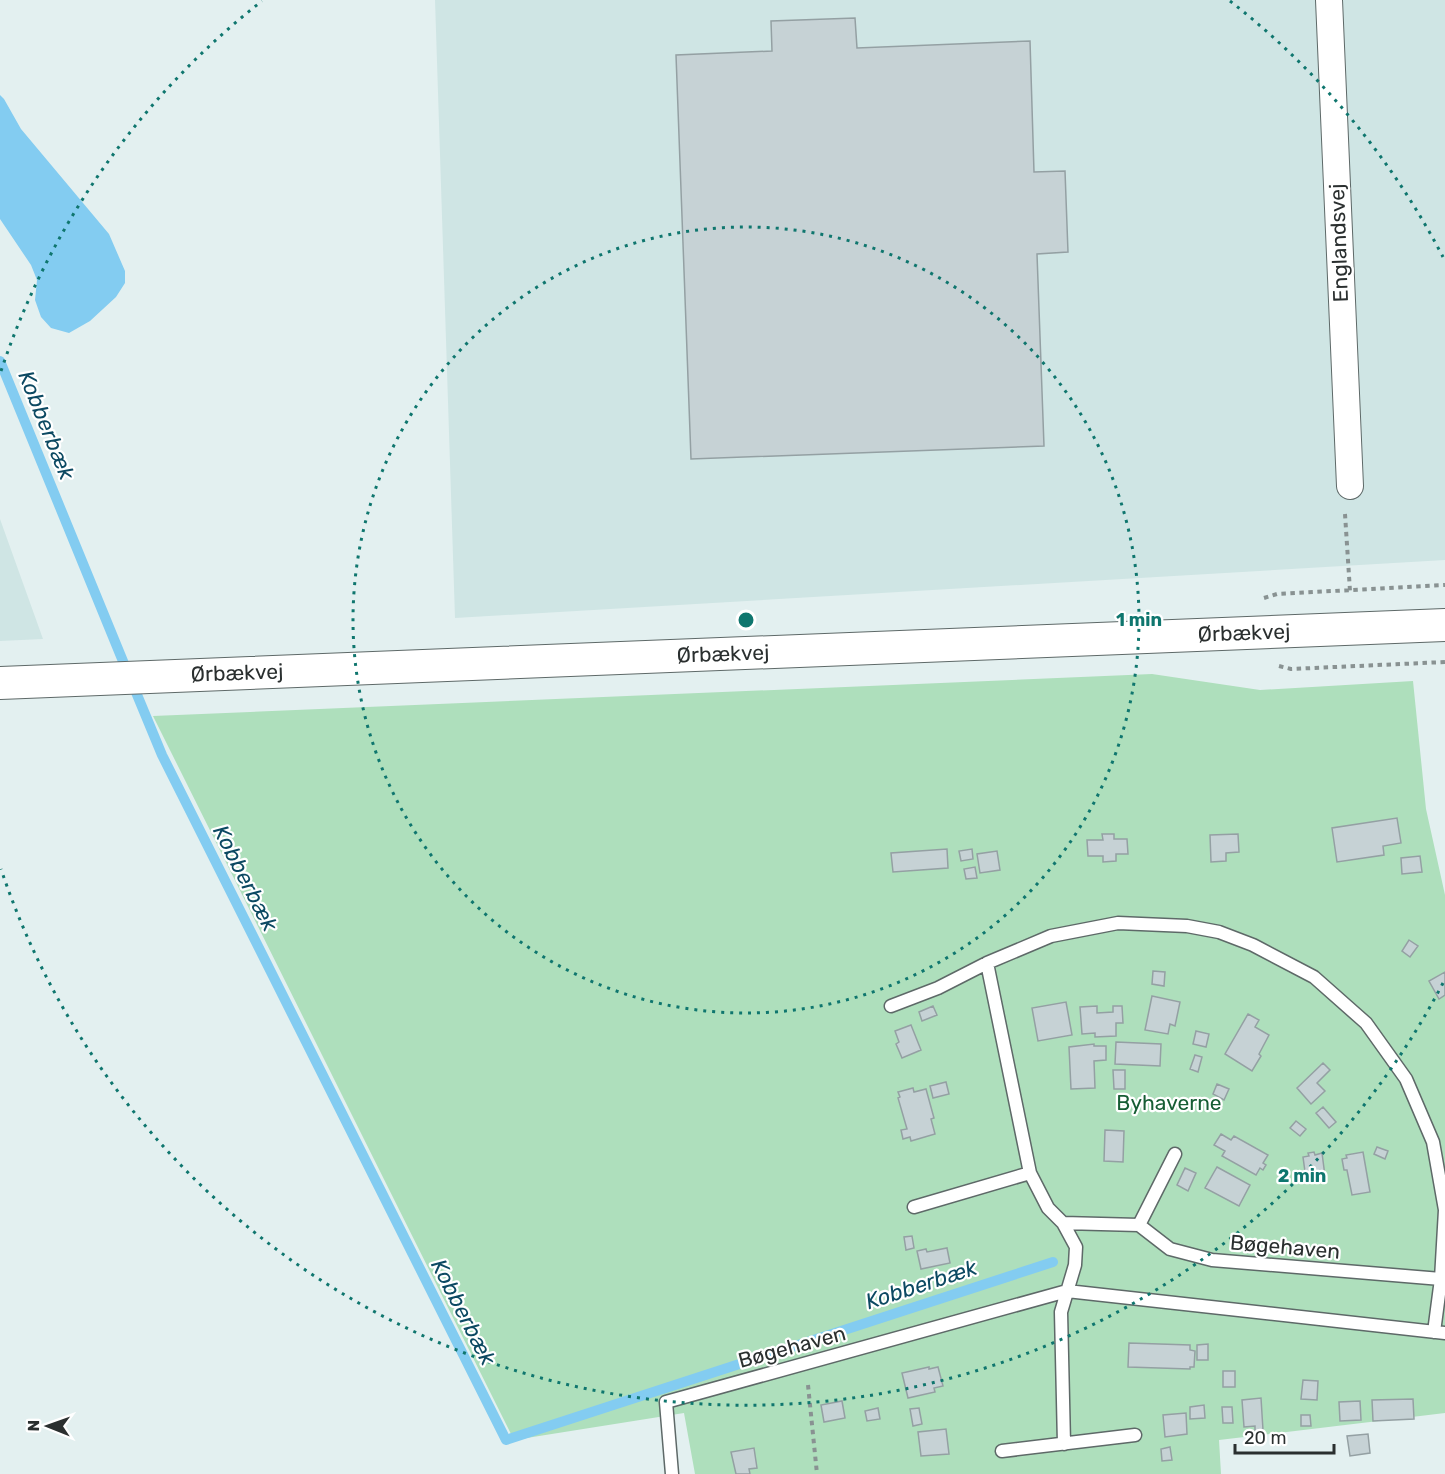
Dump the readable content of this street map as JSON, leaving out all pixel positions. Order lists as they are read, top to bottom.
{
  "streets": {
    "street": ["Englandsvej", "Ørbækvej"],
    "lane": ["Bøgehaven"]
  },
  "water": ["Kobberbæk"],
  "parks": ["Byhaverne"],
  "scale_bar": "20 m",
  "north": "left",
  "rings": ["1 min", "2 min"]
}
